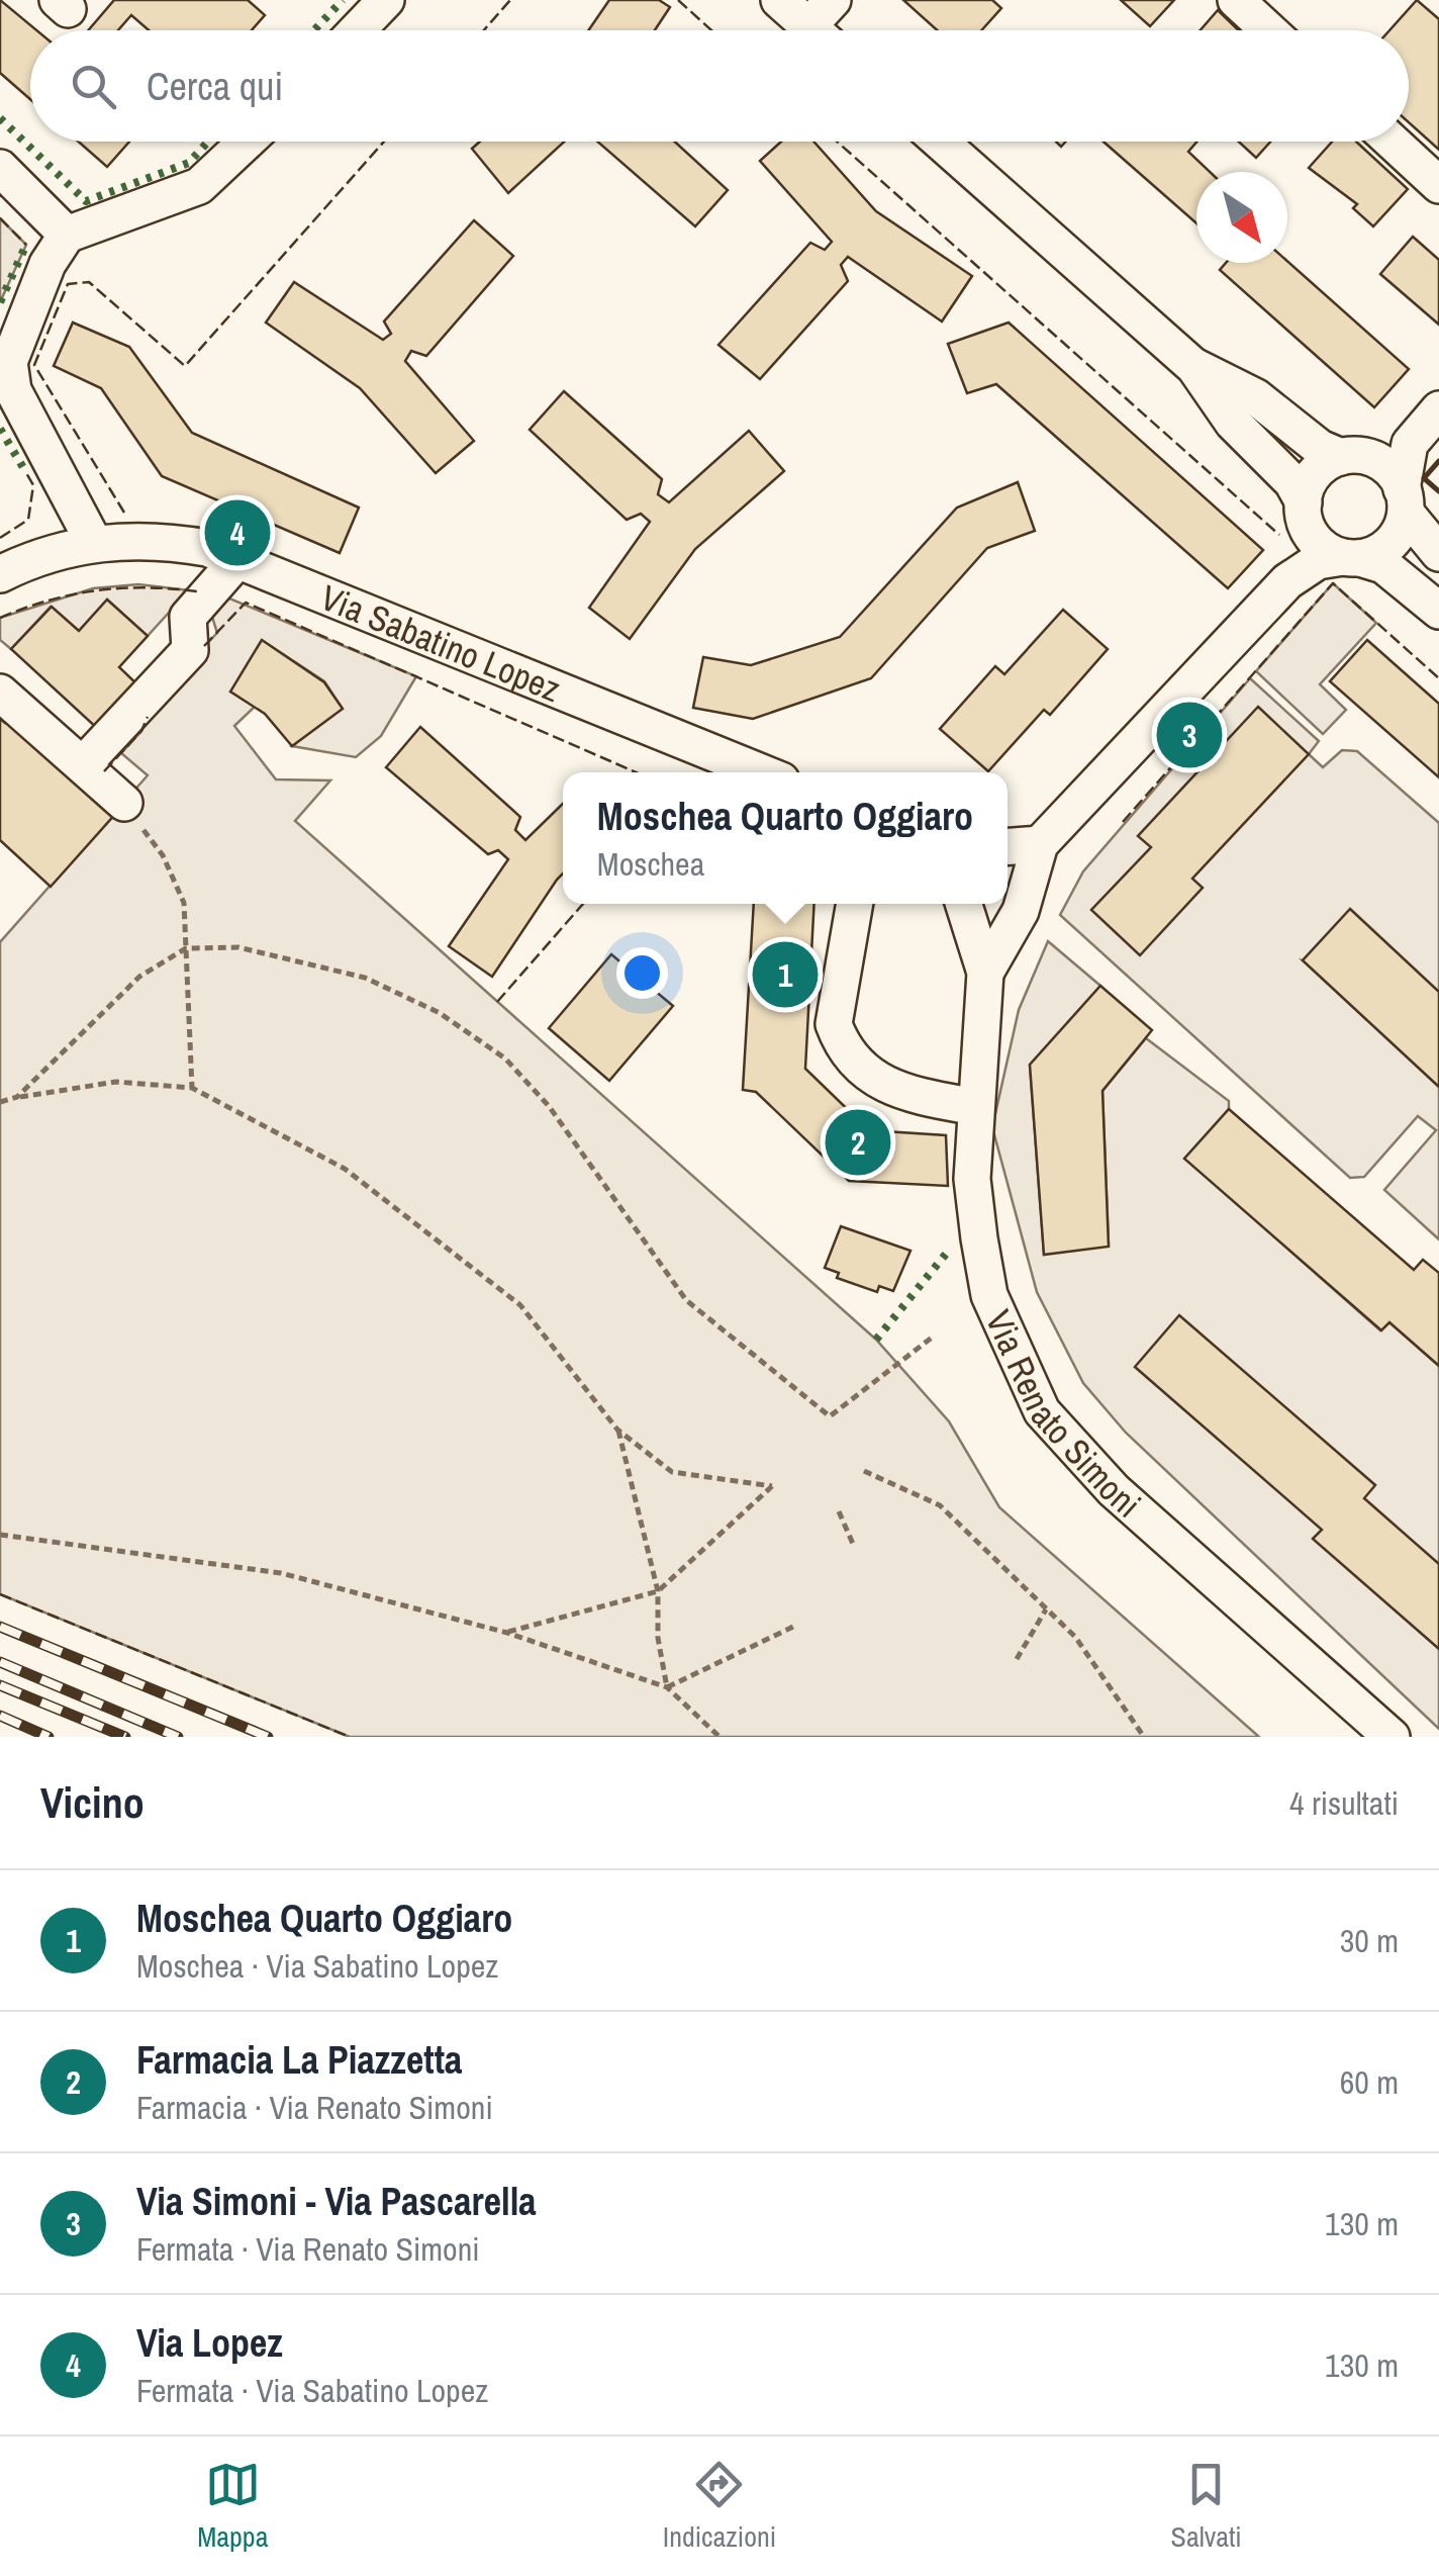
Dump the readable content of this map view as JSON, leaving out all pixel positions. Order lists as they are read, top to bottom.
{
  "streets": {
    "street": ["Via Sabatino Lopez", "Via Renato Simoni"]
  },
  "north": "bottom right",
  "page": {
    "search": "Cerca qui",
    "pins": [
      "4",
      "3",
      "1",
      "2"
    ],
    "popup": ["Moschea Quarto Oggiaro", "Moschea"],
    "heading": ["Vicino", "4 risultati"],
    "list": [
      {
        "mark": "1",
        "name": "Moschea Quarto Oggiaro",
        "note": "Moschea · Via Sabatino Lopez",
        "value": "30 m"
      },
      {
        "mark": "2",
        "name": "Farmacia La Piazzetta",
        "note": "Farmacia · Via Renato Simoni",
        "value": "60 m"
      },
      {
        "mark": "3",
        "name": "Via Simoni - Via Pascarella",
        "note": "Fermata · Via Renato Simoni",
        "value": "130 m"
      },
      {
        "mark": "4",
        "name": "Via Lopez",
        "note": "Fermata · Via Sabatino Lopez",
        "value": "130 m"
      }
    ],
    "nav": ["Mappa", "Indicazioni", "Salvati"]
  }
}
